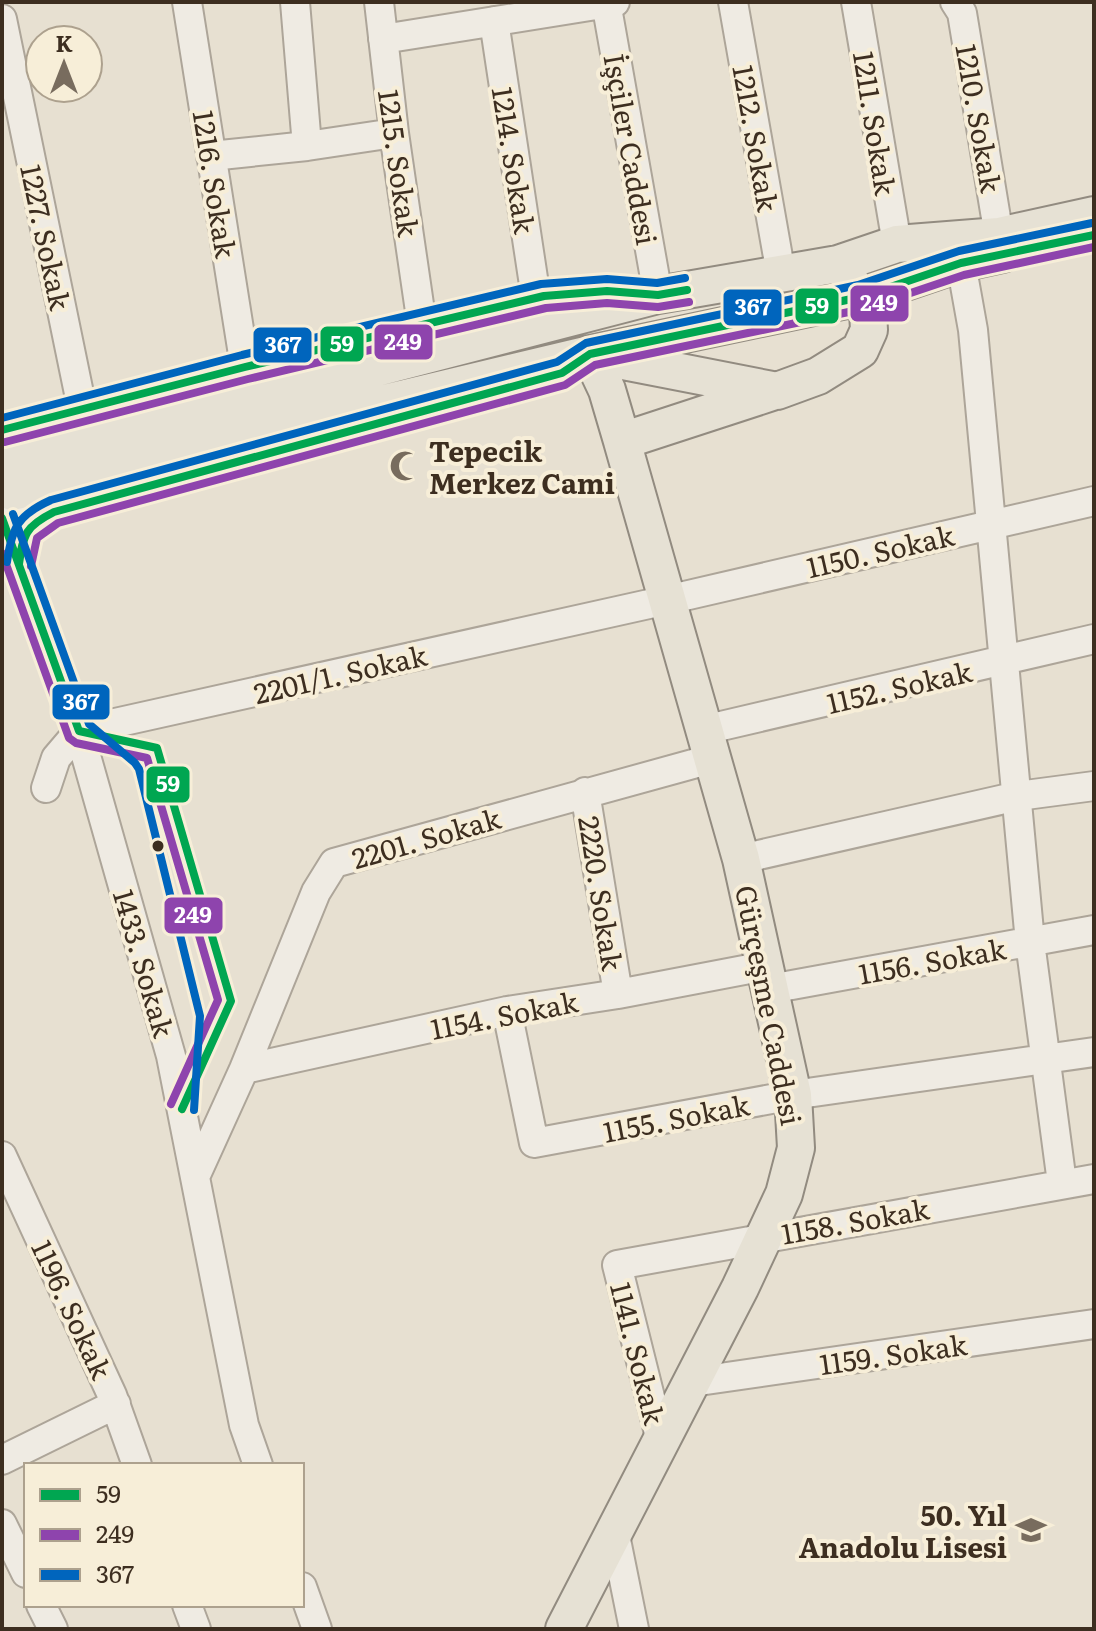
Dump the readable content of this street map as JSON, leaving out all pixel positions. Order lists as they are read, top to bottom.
{
  "streets": {
    "main road": ["Gürçeşme Caddesi"],
    "street": [
      "1210. Sokak",
      "1211. Sokak",
      "1212. Sokak",
      "İşçiler Caddesi",
      "1214. Sokak",
      "1215. Sokak",
      "1216. Sokak",
      "1227. Sokak",
      "1150. Sokak",
      "2201/1. Sokak",
      "1152. Sokak",
      "2201. Sokak",
      "2220. Sokak",
      "1156. Sokak",
      "1433. Sokak",
      "1154. Sokak",
      "1155. Sokak",
      "1158. Sokak",
      "1196. Sokak",
      "1141. Sokak",
      "1159. Sokak"
    ]
  },
  "crossings": [
    ["1150. Sokak", "2201/1. Sokak"],
    ["1150. Sokak", "Gürçeşme Caddesi"],
    ["2201/1. Sokak", "1433. Sokak"],
    ["2201/1. Sokak", "Gürçeşme Caddesi"],
    ["1152. Sokak", "2201. Sokak"],
    ["1152. Sokak", "Gürçeşme Caddesi"],
    ["2201. Sokak", "2220. Sokak"],
    ["2201. Sokak", "1433. Sokak"],
    ["2201. Sokak", "Gürçeşme Caddesi"],
    ["2201. Sokak", "1154. Sokak"],
    ["2220. Sokak", "1154. Sokak"],
    ["1156. Sokak", "Gürçeşme Caddesi"],
    ["1156. Sokak", "1154. Sokak"],
    ["Gürçeşme Caddesi", "1154. Sokak"],
    ["Gürçeşme Caddesi", "1155. Sokak"],
    ["Gürçeşme Caddesi", "1158. Sokak"],
    ["Gürçeşme Caddesi", "1141. Sokak"],
    ["Gürçeşme Caddesi", "1159. Sokak"],
    ["1154. Sokak", "1155. Sokak"],
    ["1158. Sokak", "1141. Sokak"]
  ],
  "places": {
    "mosque": ["Tepecik Merkez Cami"],
    "school or university": ["50. Yıl Anadolu Lisesi"]
  },
  "lines": ["transit line 367", "transit line 59", "transit line 249"],
  "legend": ["59", "249", "367"],
  "north": "top"
}
